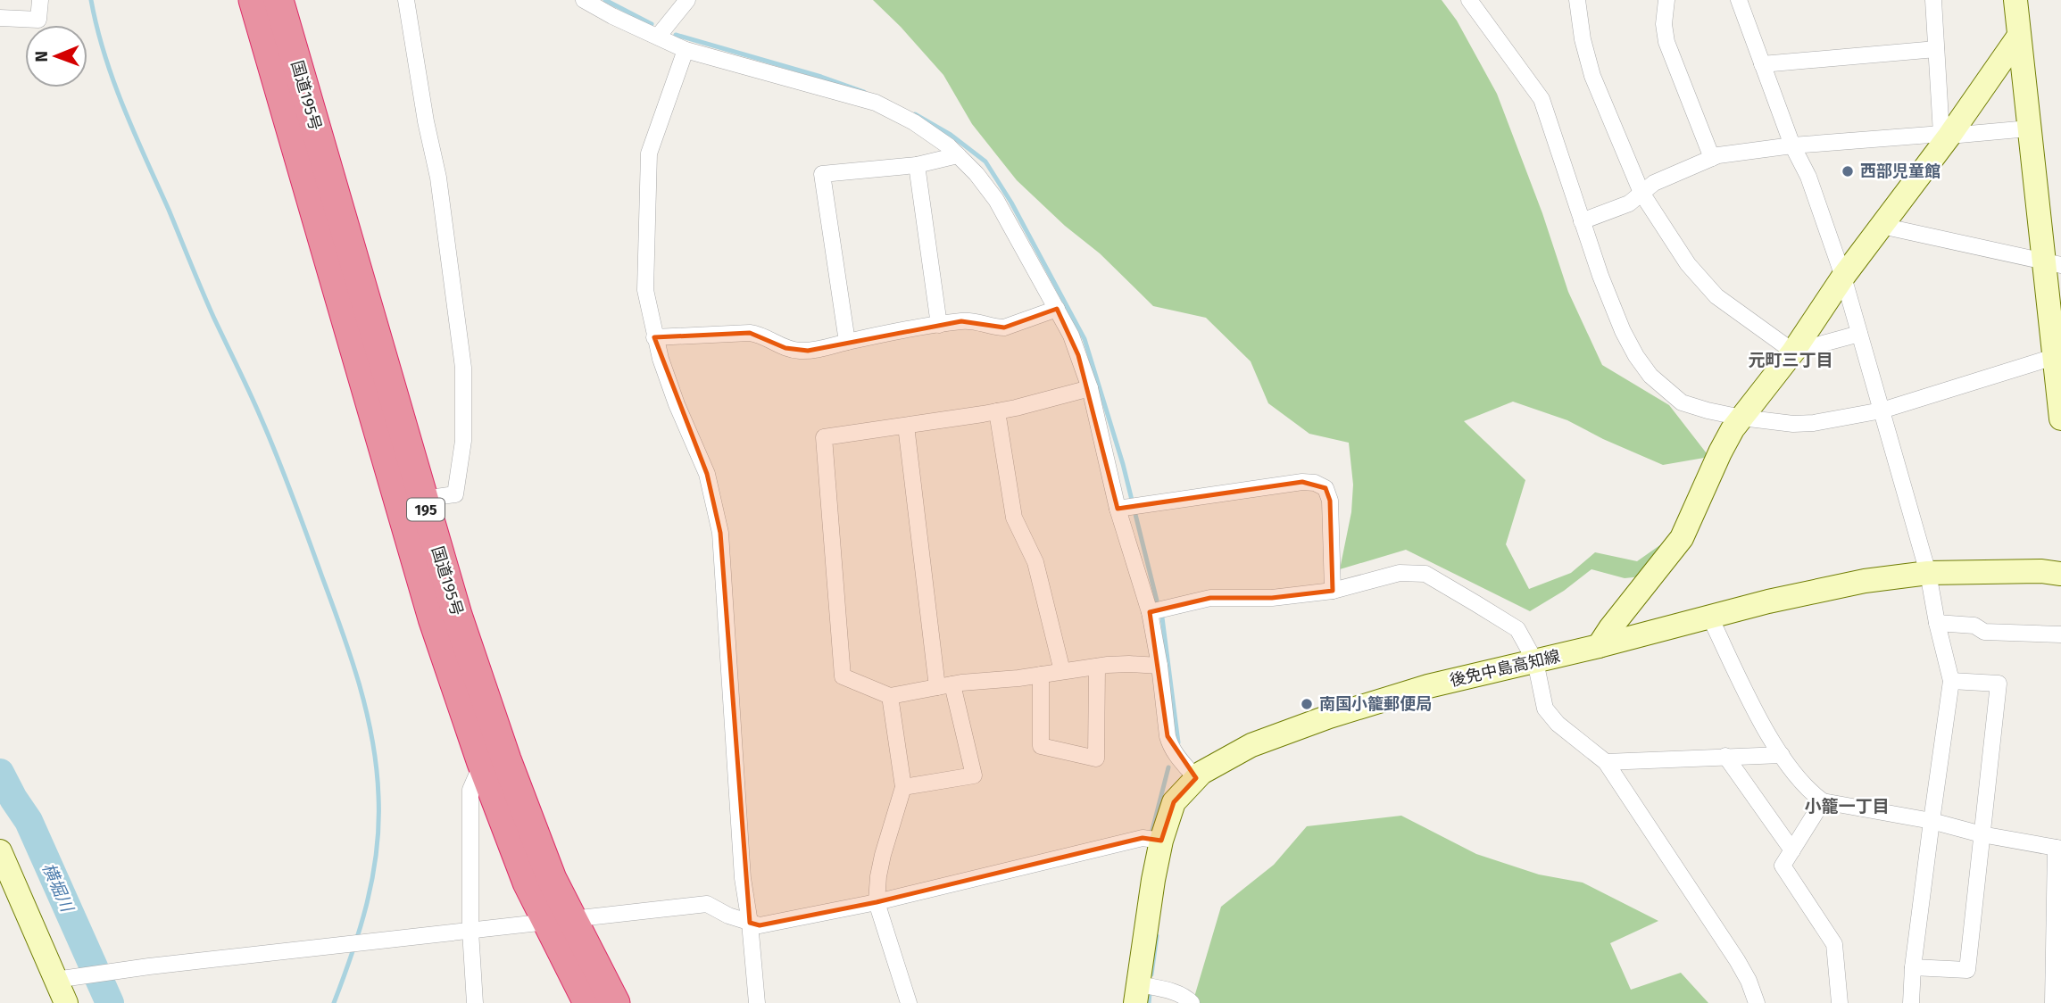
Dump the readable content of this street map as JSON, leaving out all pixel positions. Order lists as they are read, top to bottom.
{
  "streets": {
    "highway": ["国道195号", "195"],
    "street": ["後免中島高知線"]
  },
  "districts": ["元町三丁目", "小籠一丁目"],
  "water": ["横堀川"],
  "places": ["西部児童館", "南国小籠郵便局"],
  "north": "left"
}
